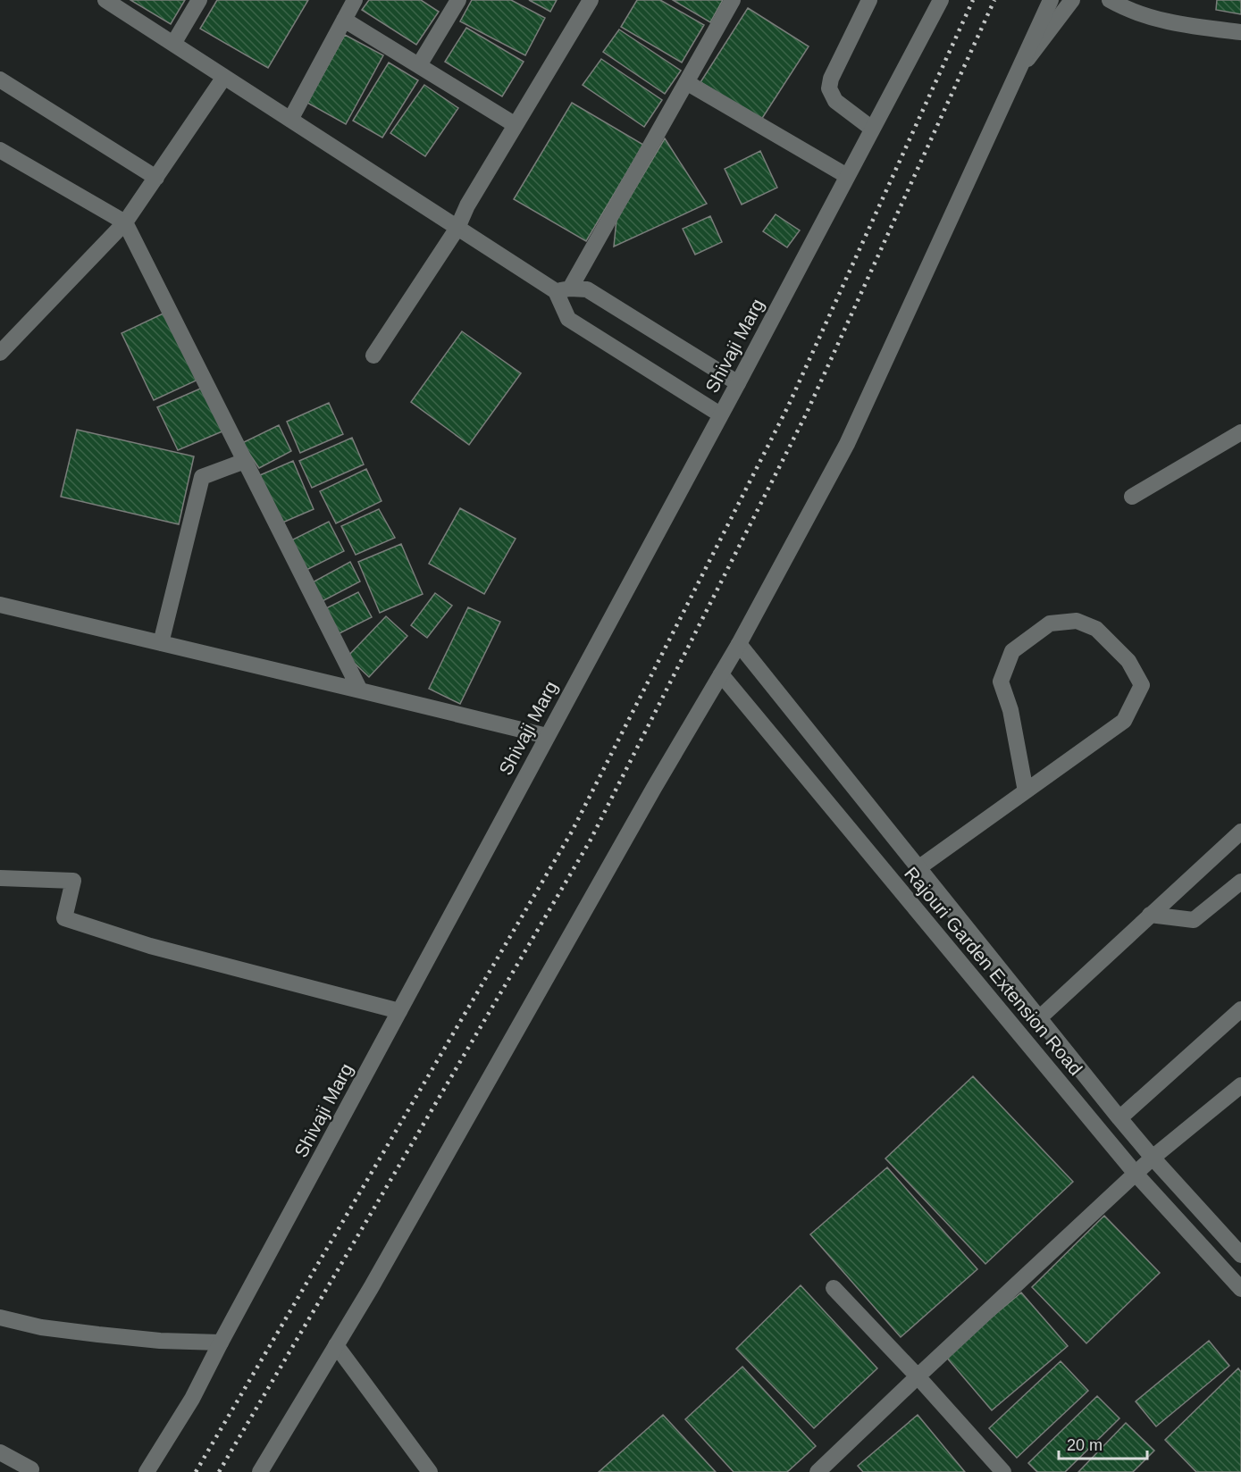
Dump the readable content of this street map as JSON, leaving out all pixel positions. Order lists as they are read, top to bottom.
{
  "streets": {
    "street": ["Shivaji Marg", "Rajouri Garden Extension Road"]
  },
  "scale_bar": "20 m"
}
